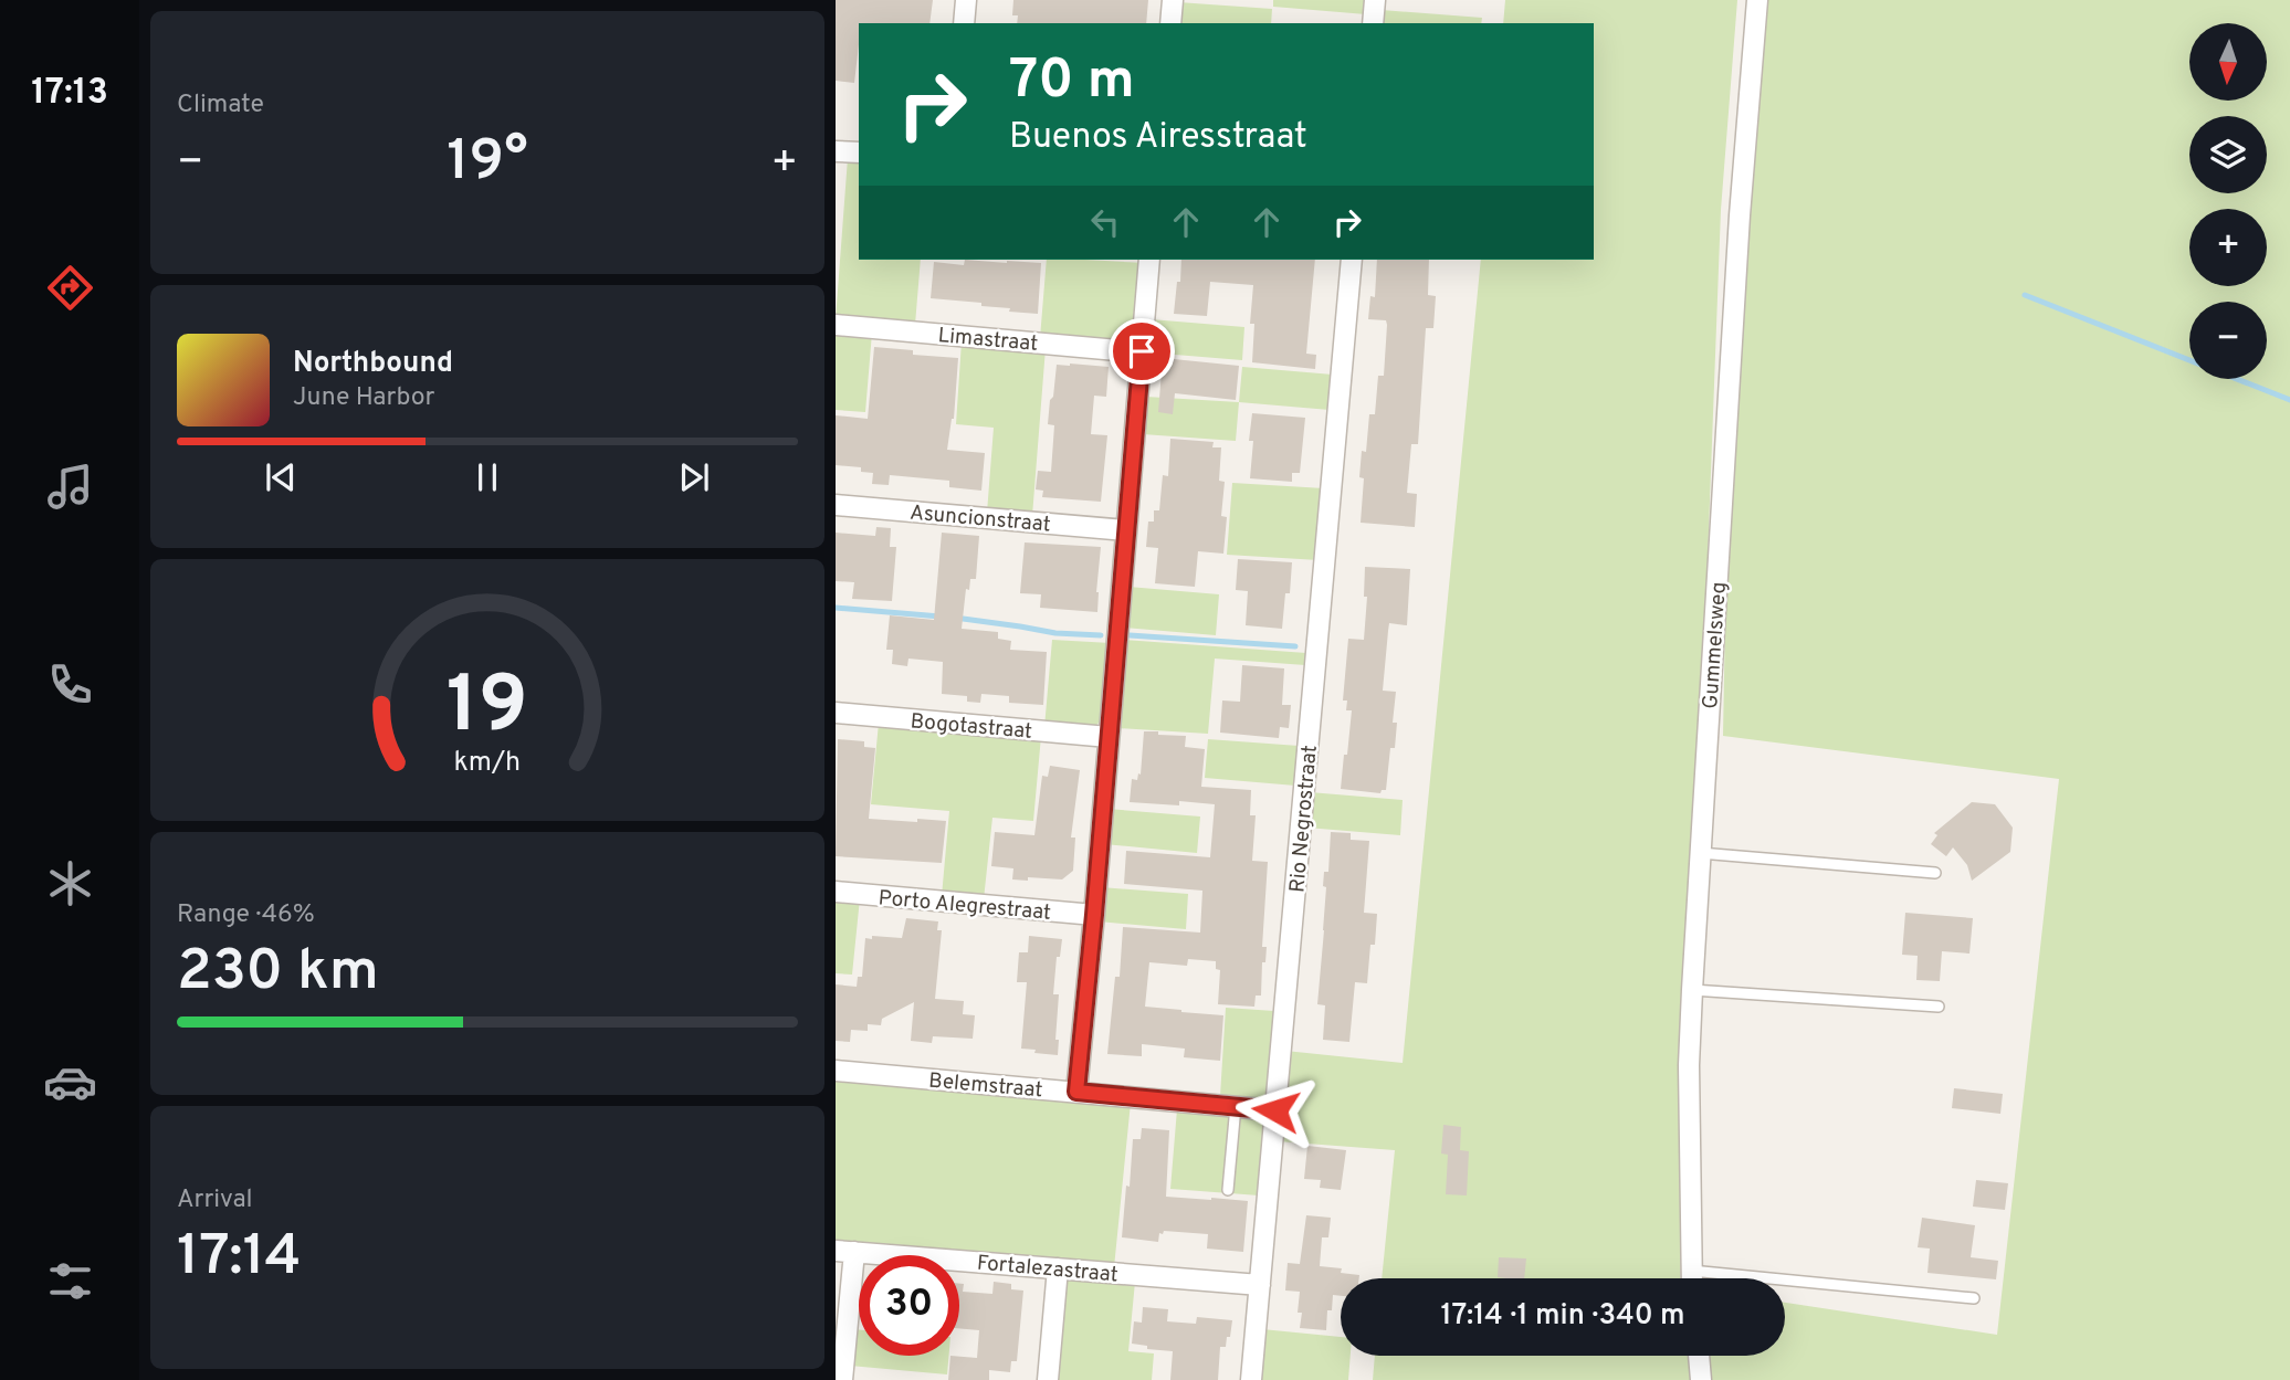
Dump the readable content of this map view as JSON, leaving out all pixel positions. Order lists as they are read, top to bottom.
{
  "streets": {
    "street": [
      "Limastraat",
      "Asuncionstraat",
      "Gummelsweg",
      "Bogotastraat",
      "Rio Negrostraat",
      "Porto Alegrestraat",
      "Belemstraat",
      "Fortalezastraat"
    ]
  },
  "crossings": [
    ["Rio Negrostraat", "Belemstraat"],
    ["Rio Negrostraat", "Fortalezastraat"]
  ],
  "north": "bottom",
  "page": {
    "tabs": "17:13",
    "tile": [
      "Climate",
      ["Range · 46%", "230 km"],
      ["Arrival", "17:14"]
    ],
    "map_buttons": ["+", "−"],
    "turn": ["70 m", "Buenos Airesstraat"],
    "heat": ["−", "19°", "+"],
    "song": ["Northbound", "June Harbor"],
    "limit": "30",
    "trip": "17:14 · 1 min · 340 m",
    "gauge": ["19", "km/h"]
  }
}
